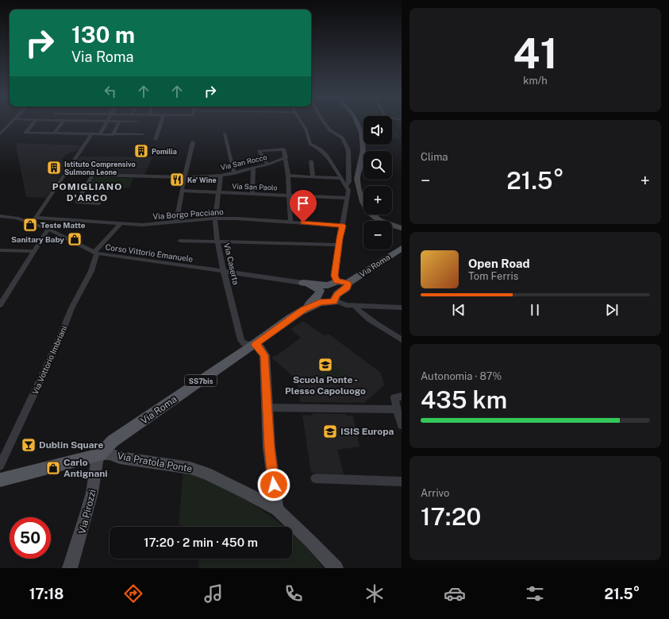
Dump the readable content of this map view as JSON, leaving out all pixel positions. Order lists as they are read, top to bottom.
{
  "streets": {
    "main road": [
      "Via Roma",
      "SS7bis",
      "Via Pratola Ponte",
      "Via Pirozzi"
    ],
    "street": [
      "Via San Rocco",
      "Via San Paolo",
      "Via Borgo Pacciano",
      "Corso Vittorio Emanuele",
      "Via Caserta",
      "Via Vottorio Imbriani"
    ]
  },
  "crossings": [
    ["Via San Rocco", "Via Caserta"],
    ["Via San Paolo", "Via Caserta"],
    ["Via Borgo Pacciano", "Via Caserta"],
    ["Corso Vittorio Emanuele", "Via Caserta"],
    ["Corso Vittorio Emanuele", "Via Vottorio Imbriani"],
    ["Corso Vittorio Emanuele", "SS7bis"],
    ["Via Caserta", "Via Roma"],
    ["Via Roma", "SS7bis"],
    ["Via Roma", "Via Pratola Ponte"],
    ["Via Roma", "Via Pirozzi"],
    ["Via Pratola Ponte", "Via Pirozzi"]
  ],
  "districts": ["POMIGLIANO D'ARCO"],
  "places": {
    "building": ["Pomilia", "Istituto Comprensivo Sulmona Leone"],
    "restaurant": ["Ke' Wine"],
    "shop": ["Teste Matte", "Sanitary Baby", "Carlo Antignani"],
    "school or university": ["Scuola Ponte - Plesso Capoluogo", "ISIS Europa"],
    "bar": ["Dublin Square"]
  },
  "page": {
    "tile": [
      ["41", "km/h"],
      "Clima",
      ["Autonomia · 87%", "435 km"],
      ["Arrivo", "17:20"]
    ],
    "turn": ["130 m", "Via Roma"],
    "map_buttons": ["+", "−"],
    "heat": ["−", "21.5°", "+"],
    "song": ["Open Road", "Tom Ferris"],
    "limit": "50",
    "trip": "17:20 · 2 min · 450 m",
    "tabs": ["17:18", "21.5°"]
  }
}
